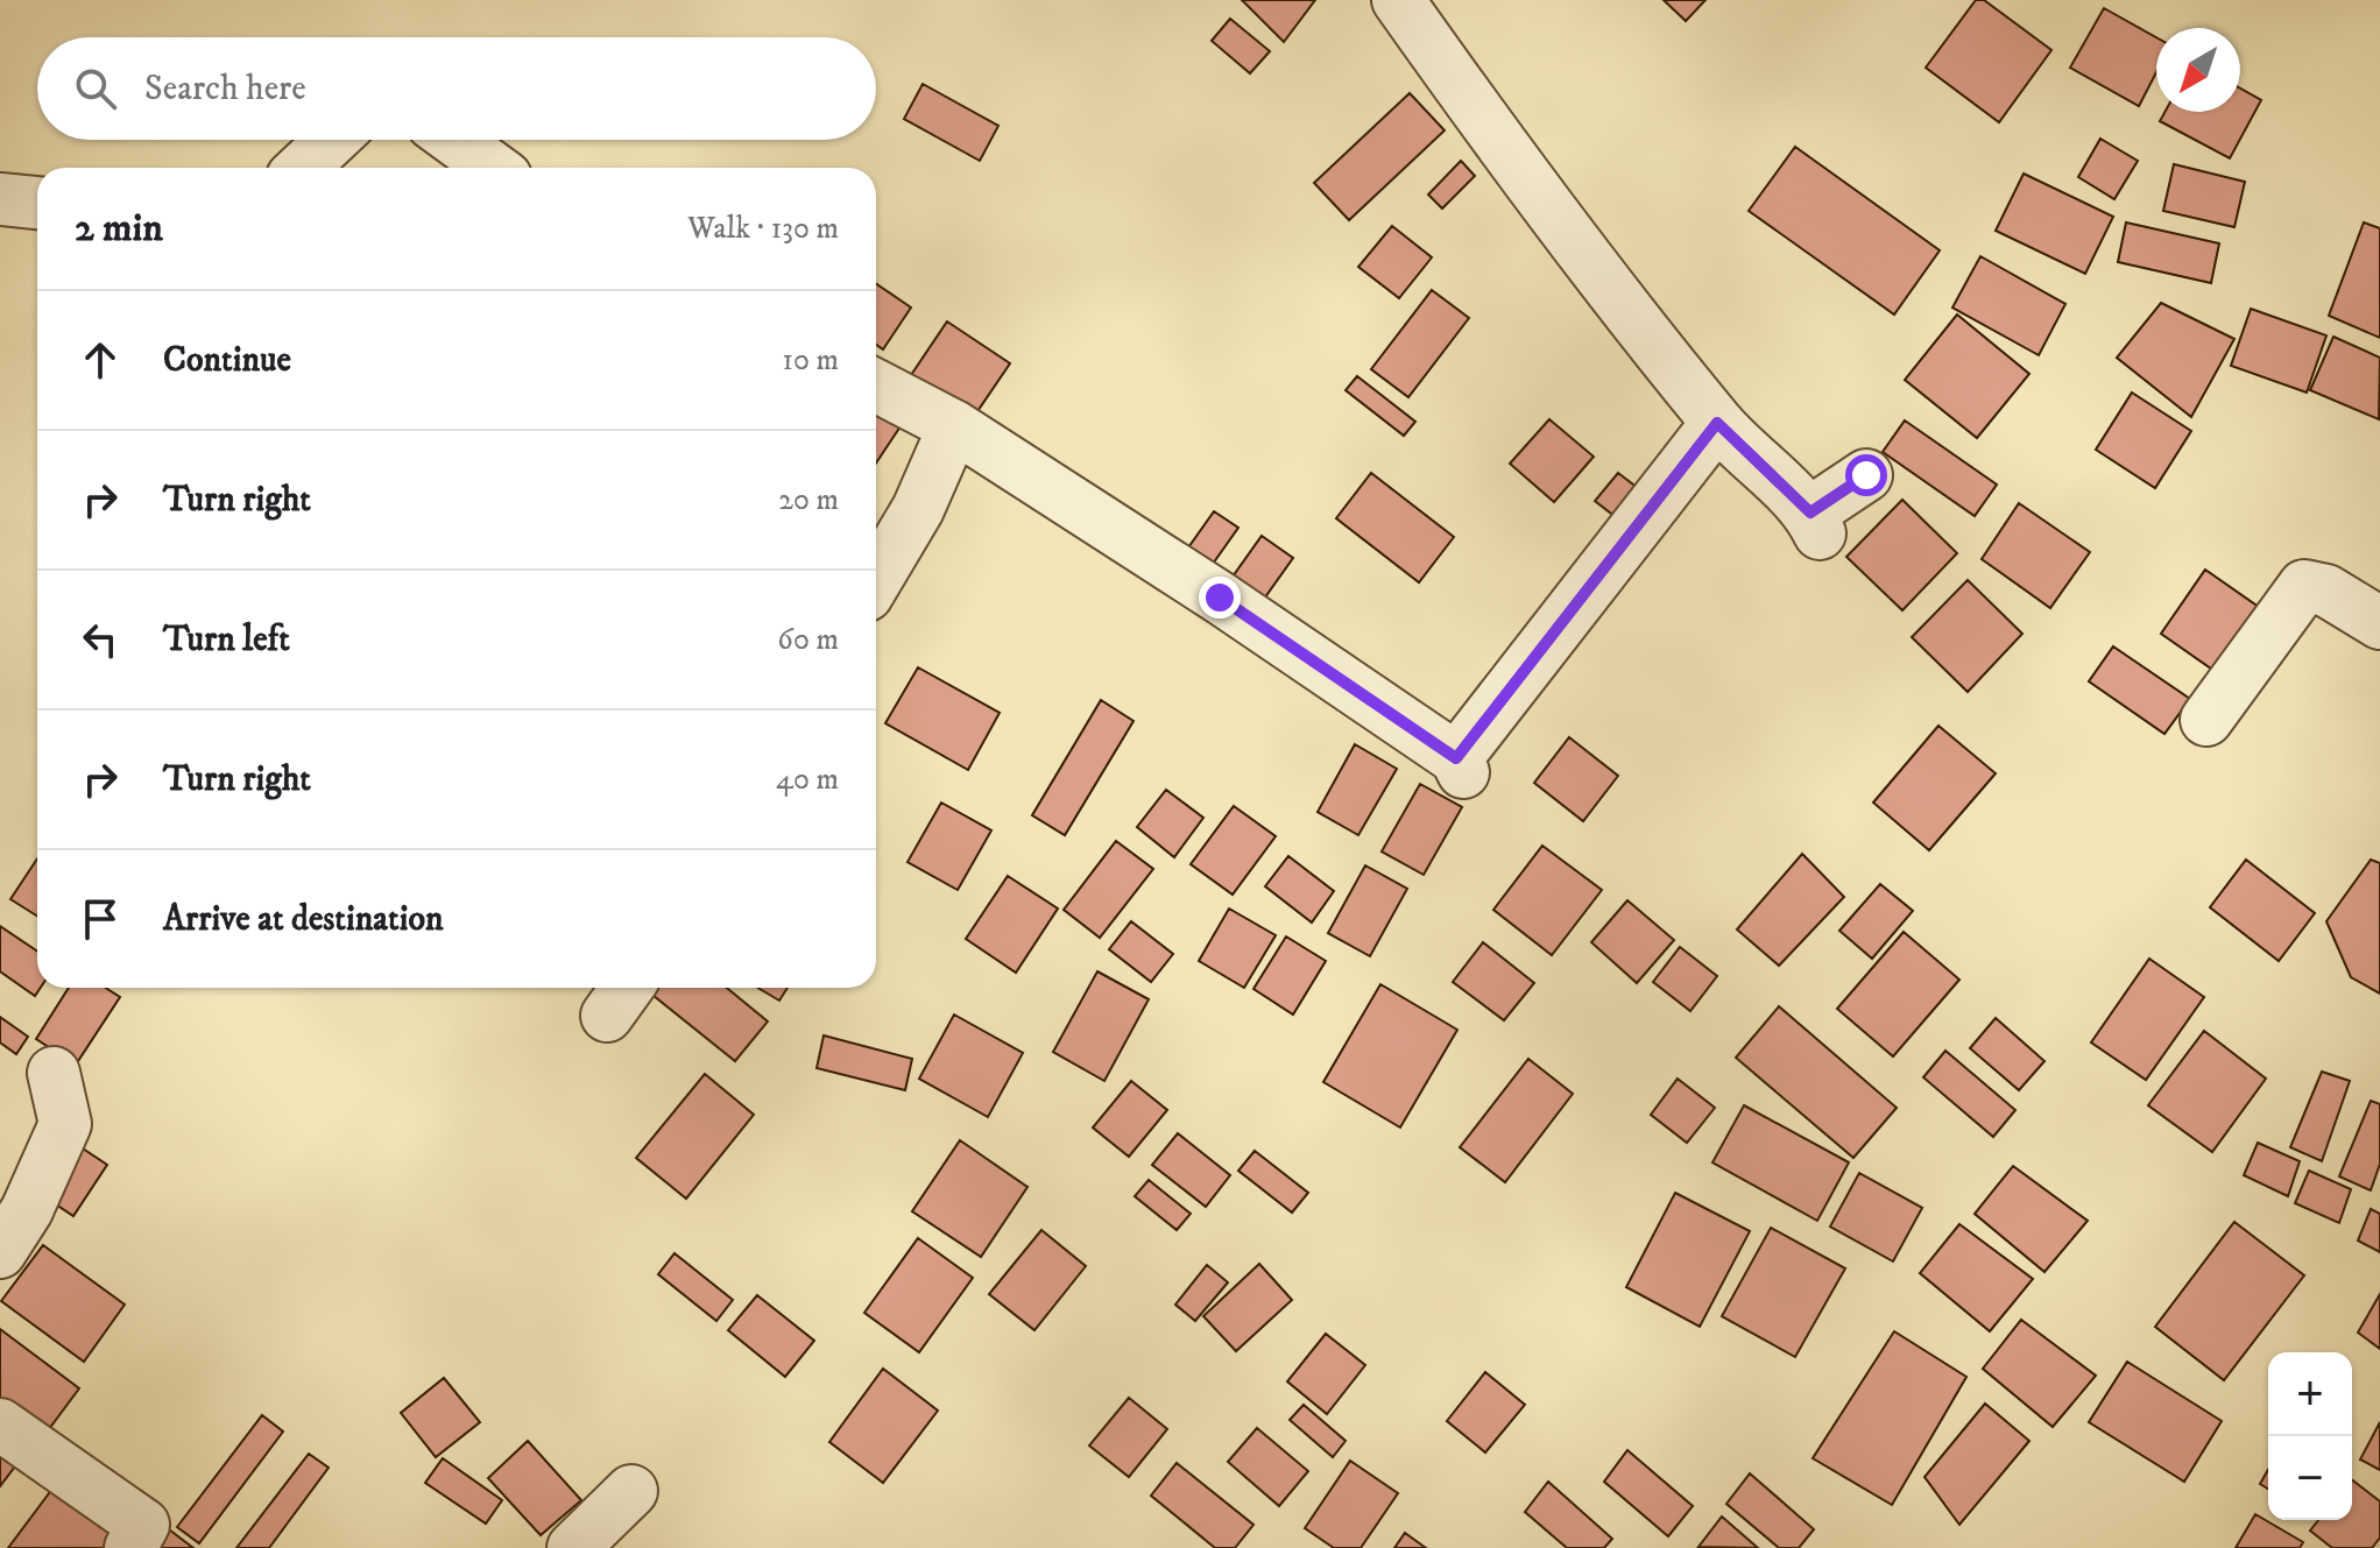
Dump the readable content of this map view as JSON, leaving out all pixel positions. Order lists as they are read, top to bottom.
{
  "north": "bottom left",
  "page": {
    "search": "Search here",
    "heading": ["2 min", "Walk · 130 m"],
    "list": [
      ["Continue", "10 m"],
      ["Turn right", "20 m"],
      ["Turn left", "60 m"],
      ["Turn right", "40 m"],
      "Arrive at destination"
    ],
    "map_buttons": ["+", "−"]
  }
}
